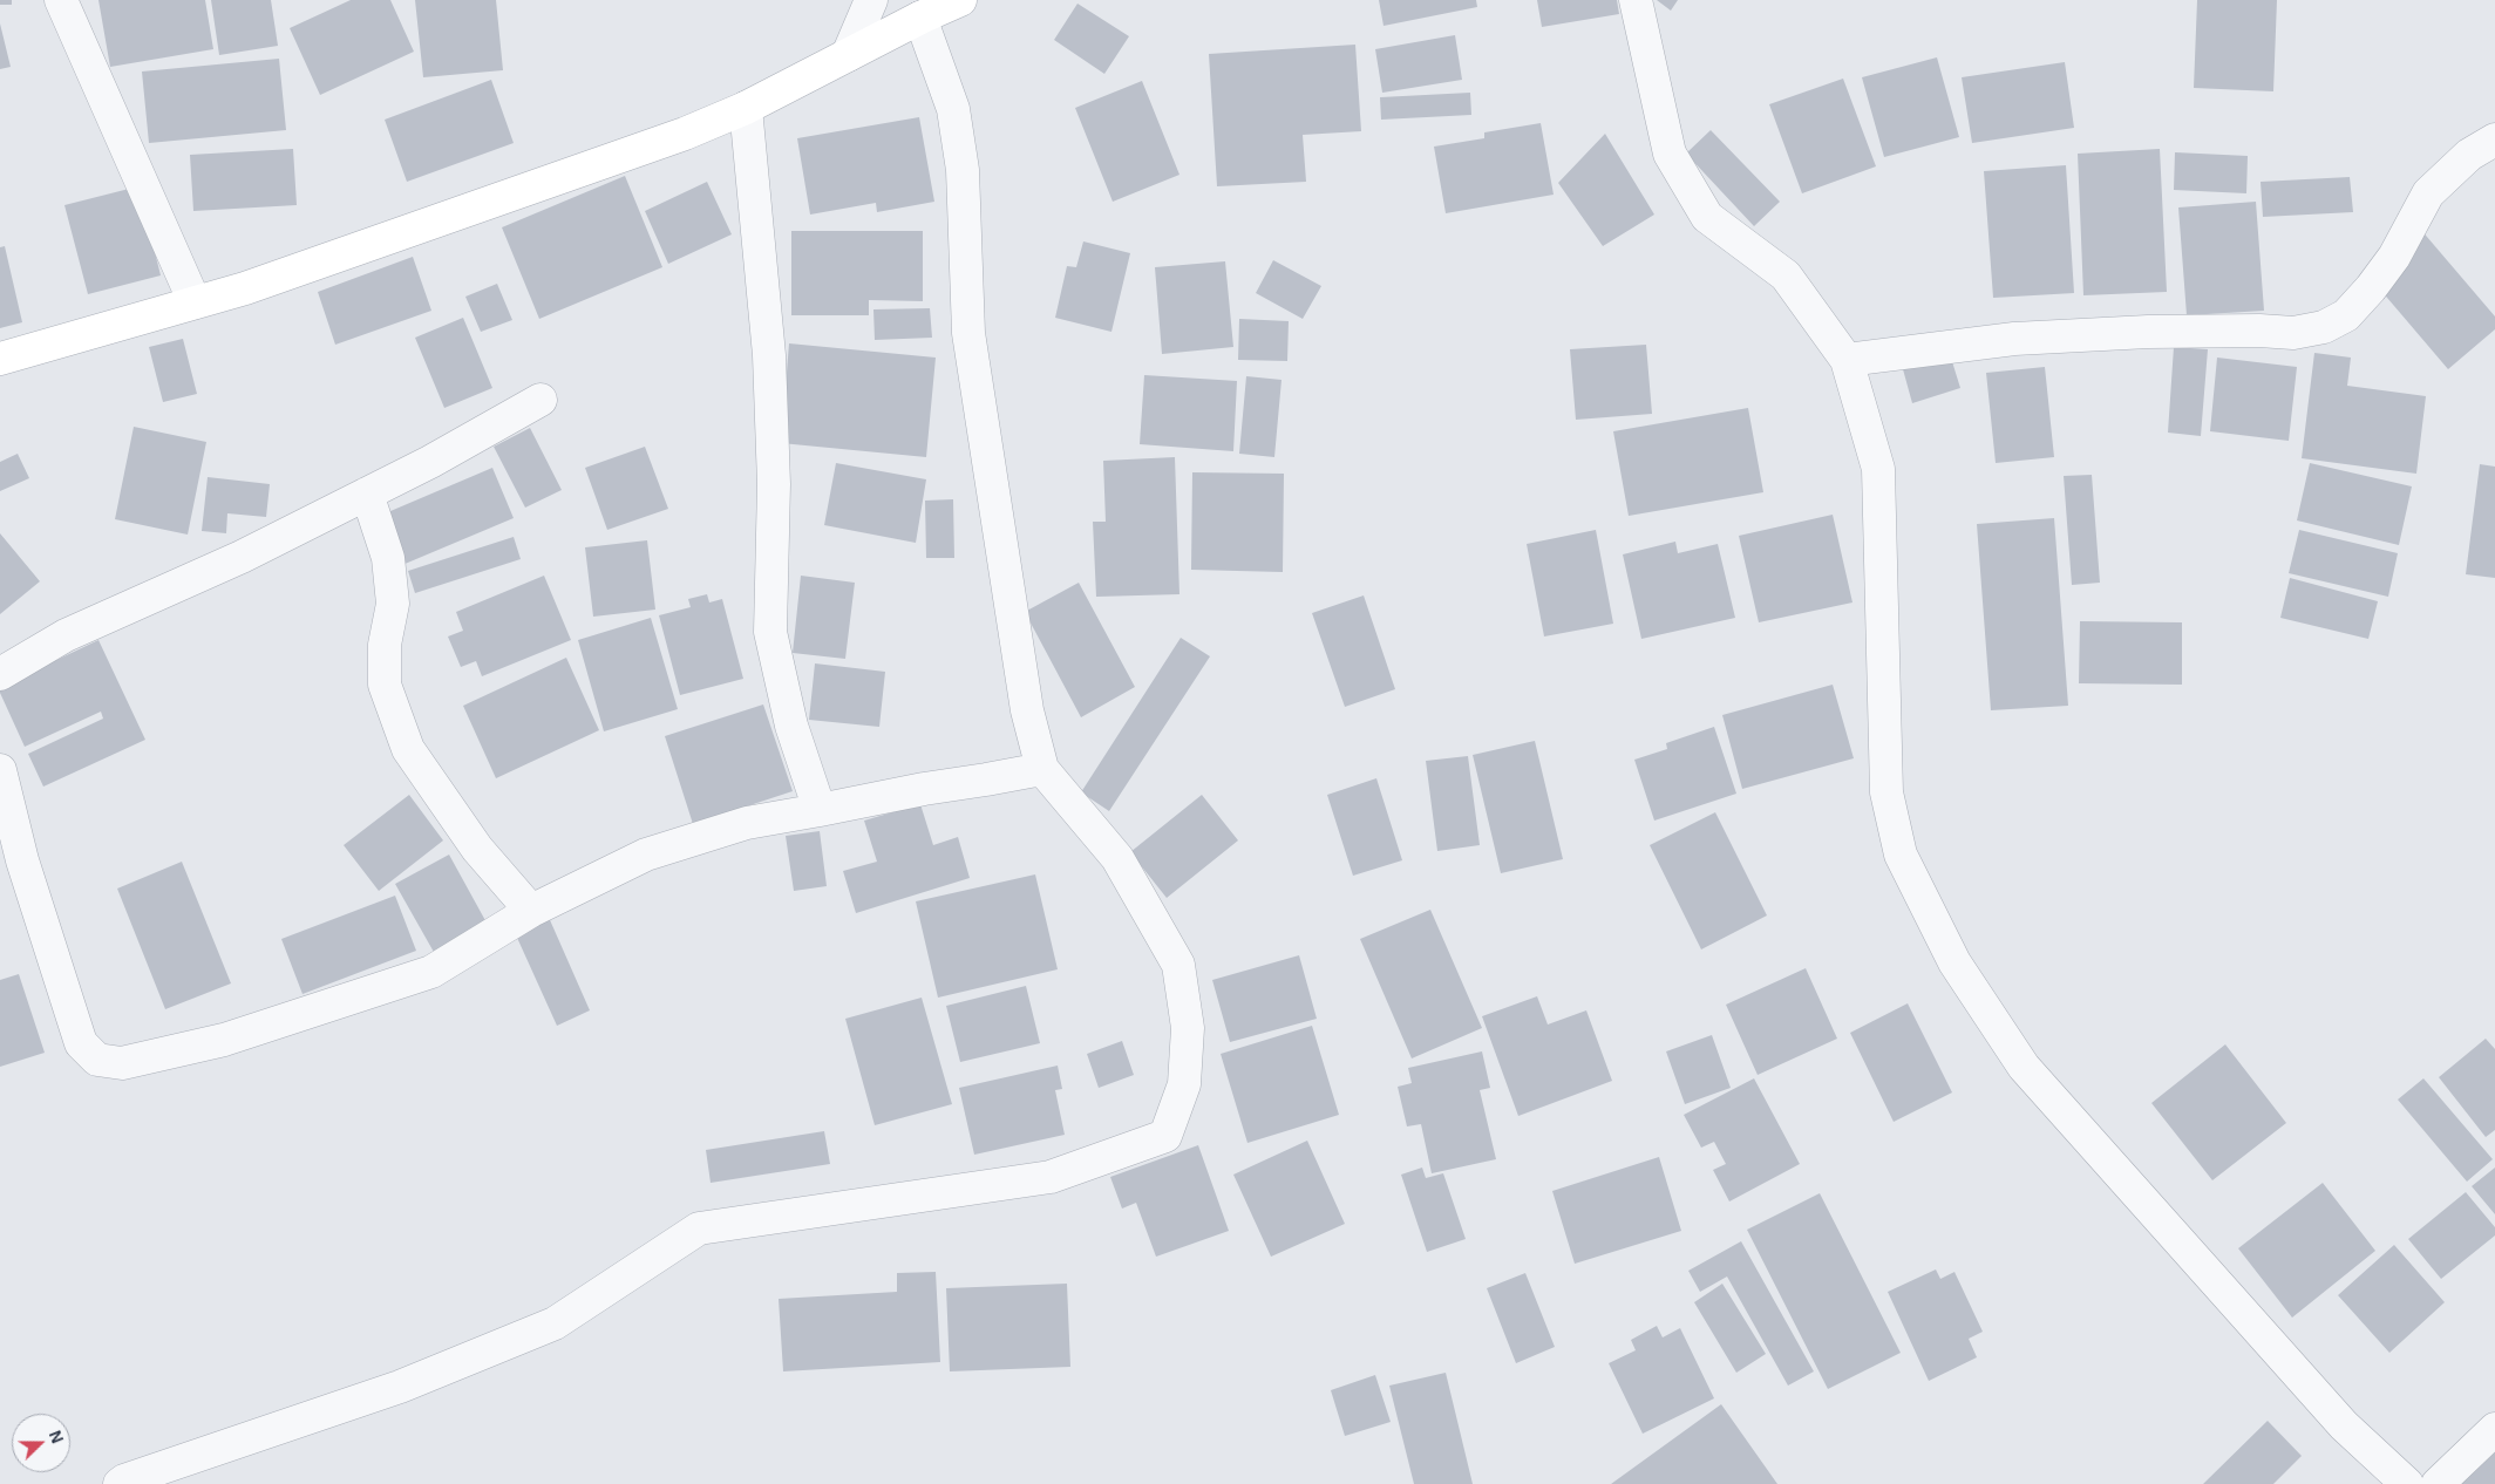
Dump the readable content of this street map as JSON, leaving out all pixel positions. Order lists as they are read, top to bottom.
{
  "north": "right"
}
